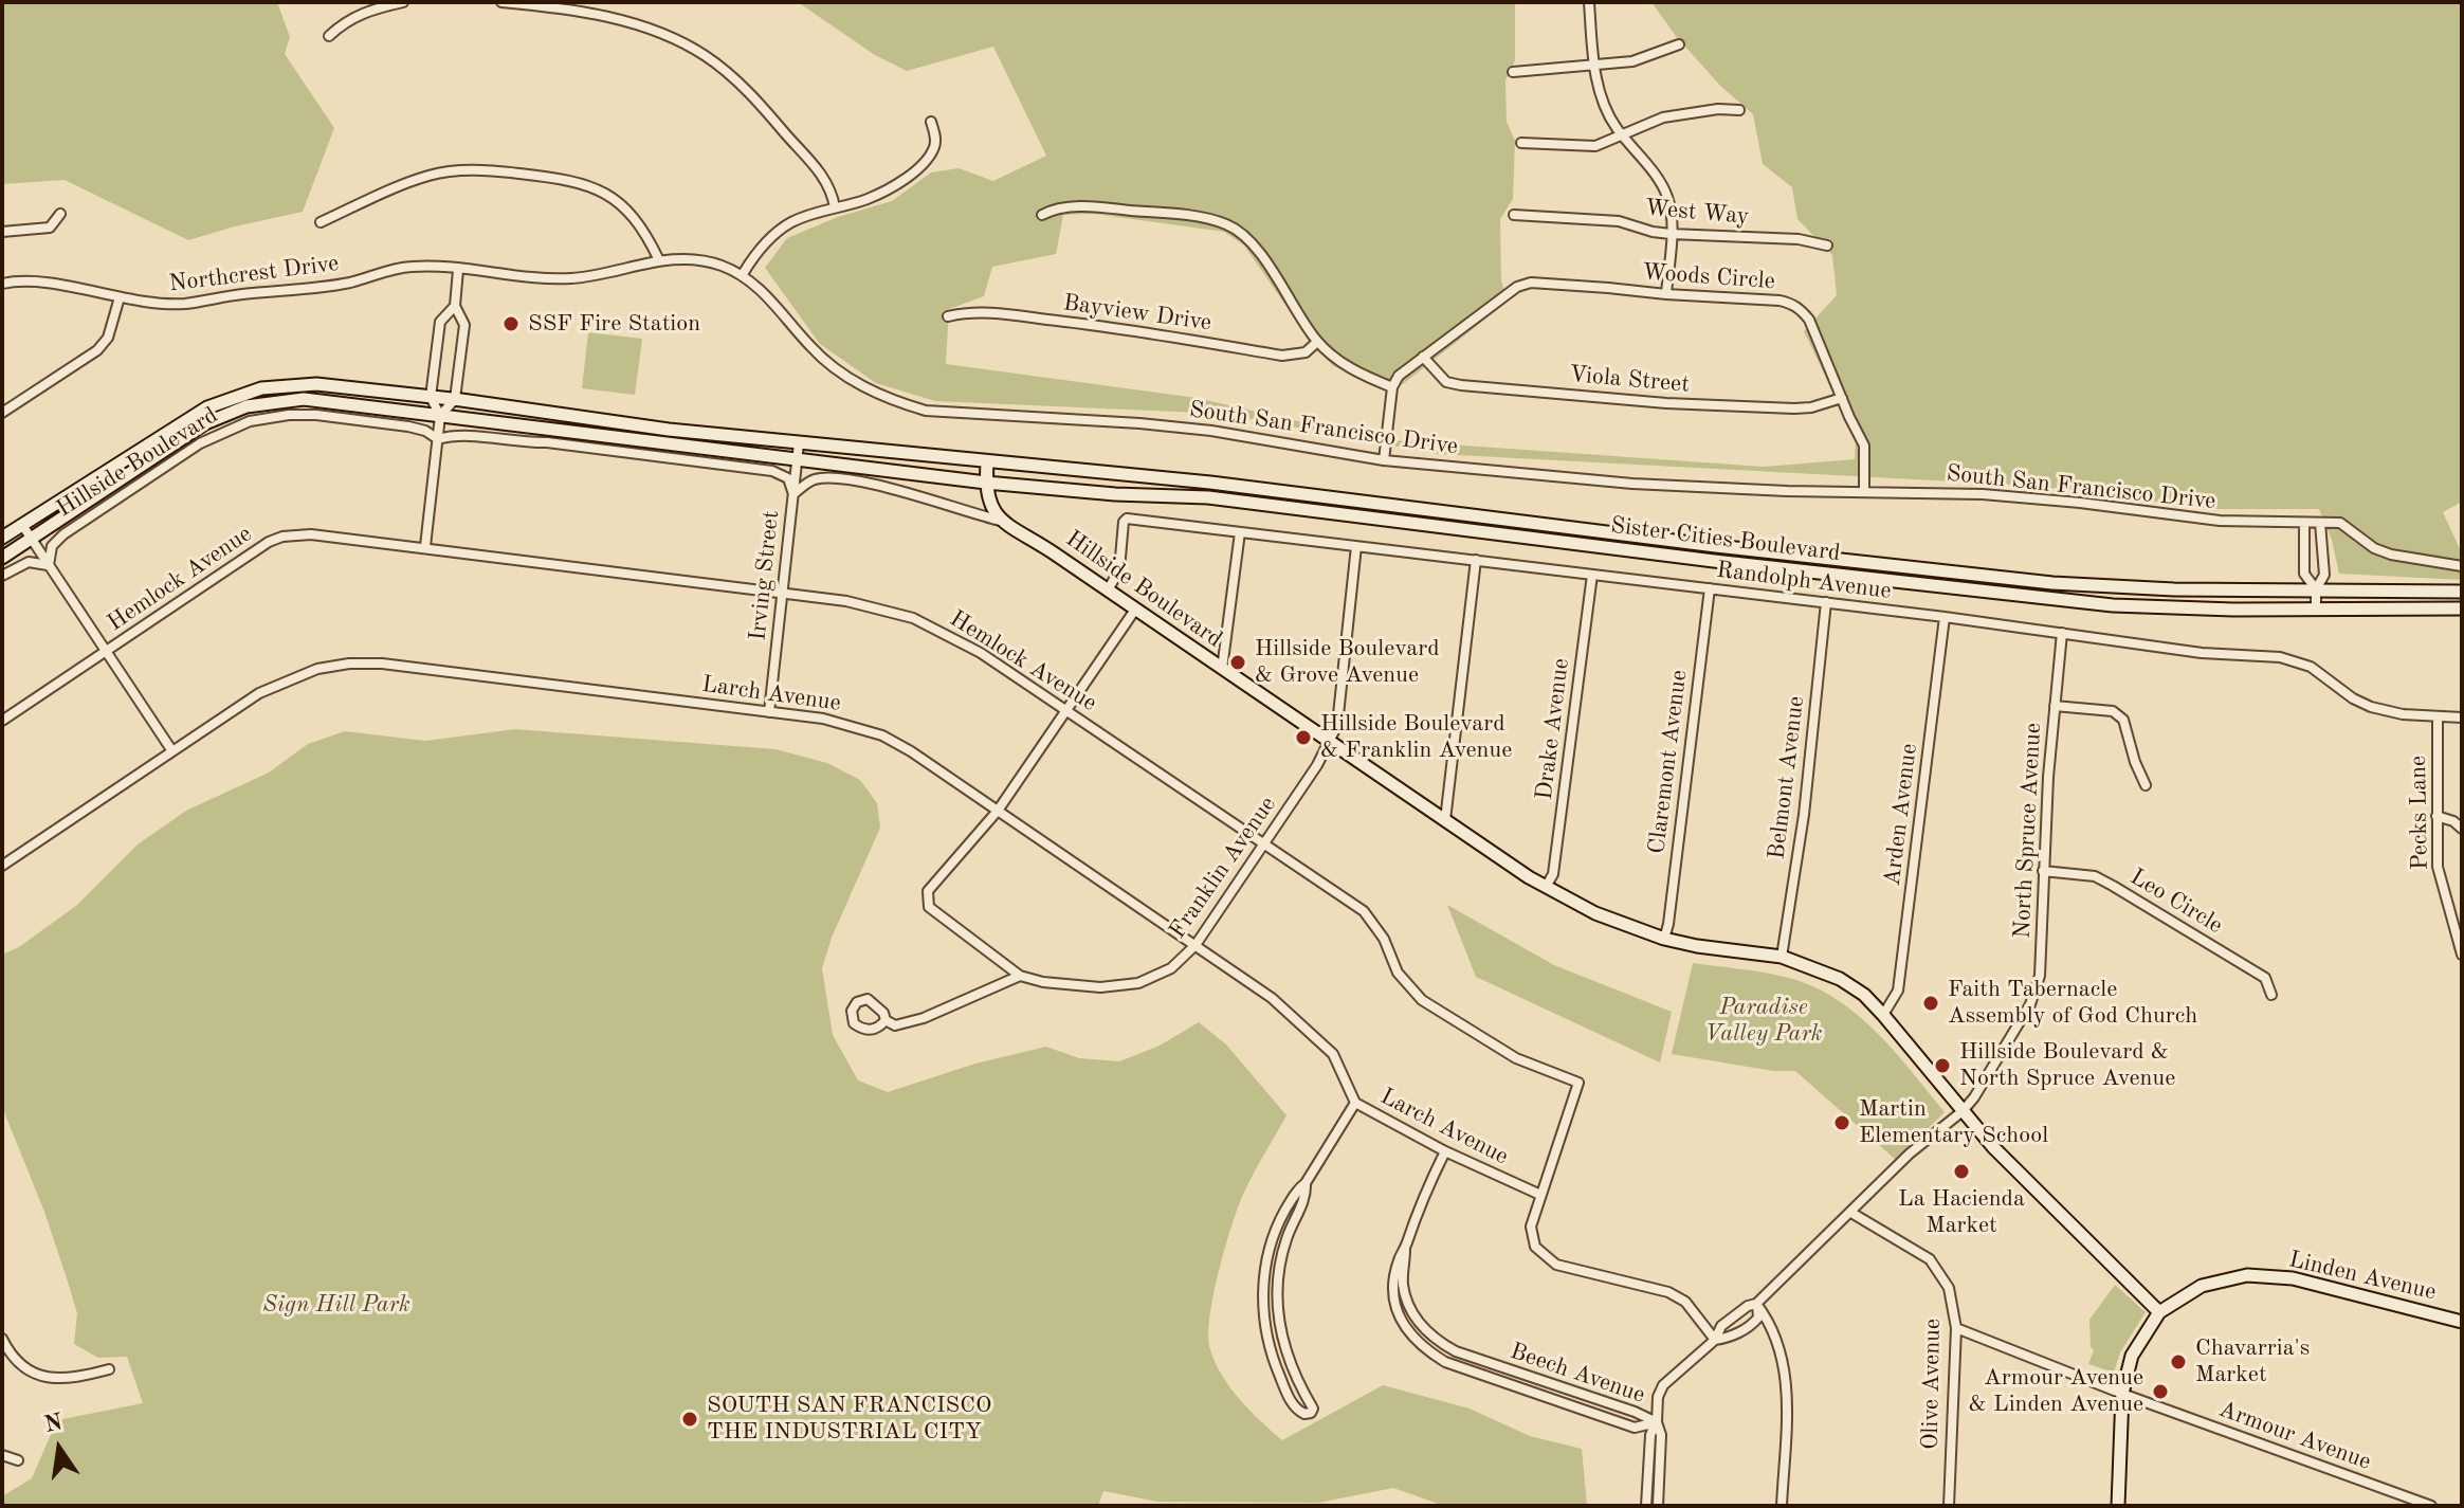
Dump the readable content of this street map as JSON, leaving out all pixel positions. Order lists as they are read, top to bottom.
{
  "streets": {
    "main road": ["Hillside Boulevard", "Sister Cities Boulevard", "Linden Avenue"],
    "street": [
      "West Way",
      "Northcrest Drive",
      "Woods Circle",
      "Bayview Drive",
      "Viola Street",
      "South San Francisco Drive",
      "Irving Street",
      "Hemlock Avenue",
      "Randolph Avenue",
      "Larch Avenue",
      "Drake Avenue",
      "Claremont Avenue",
      "Belmont Avenue",
      "Pecks Lane",
      "Arden Avenue",
      "North Spruce Avenue",
      "Franklin Avenue",
      "Leo Circle",
      "Beech Avenue",
      "Olive Avenue",
      "Armour Avenue"
    ]
  },
  "crossings": [
    ["Northcrest Drive", "South San Francisco Drive"],
    ["Woods Circle", "Viola Street"],
    ["Woods Circle", "South San Francisco Drive"],
    ["Hillside Boulevard", "Sister Cities Boulevard"],
    ["Hillside Boulevard", "Irving Street"],
    ["Hillside Boulevard", "Randolph Avenue"],
    ["Hillside Boulevard", "Drake Avenue"],
    ["Hillside Boulevard", "Claremont Avenue"],
    ["Hillside Boulevard", "Belmont Avenue"],
    ["Hillside Boulevard", "Arden Avenue"],
    ["Hillside Boulevard", "North Spruce Avenue"],
    ["Hillside Boulevard", "Franklin Avenue"],
    ["Hillside Boulevard", "Linden Avenue"],
    ["Irving Street", "Hemlock Avenue"],
    ["Irving Street", "Larch Avenue"],
    ["Hemlock Avenue", "Larch Avenue"],
    ["Hemlock Avenue", "Franklin Avenue"],
    ["Randolph Avenue", "Drake Avenue"],
    ["Randolph Avenue", "Claremont Avenue"],
    ["Randolph Avenue", "Belmont Avenue"],
    ["Randolph Avenue", "Pecks Lane"],
    ["Randolph Avenue", "Arden Avenue"],
    ["Randolph Avenue", "North Spruce Avenue"],
    ["Randolph Avenue", "Franklin Avenue"],
    ["Larch Avenue", "Franklin Avenue"],
    ["Larch Avenue", "Beech Avenue"],
    ["North Spruce Avenue", "Leo Circle"],
    ["North Spruce Avenue", "Olive Avenue"],
    ["Linden Avenue", "Armour Avenue"],
    ["Olive Avenue", "Armour Avenue"]
  ],
  "parks": ["Paradise Valley Park", "Sign Hill Park"],
  "places": [
    "SSF Fire Station",
    "Hillside Boulevard & Grove Avenue",
    "Hillside Boulevard & Franklin Avenue",
    "Faith Tabernacle Assembly of God Church",
    "Hillside Boulevard & North Spruce Avenue",
    "Martin Elementary School",
    "La Hacienda Market",
    "Chavarria's Market",
    "Armour Avenue & Linden Avenue",
    "SOUTH SAN FRANCISCO THE INDUSTRIAL CITY"
  ],
  "north": "top"
}
